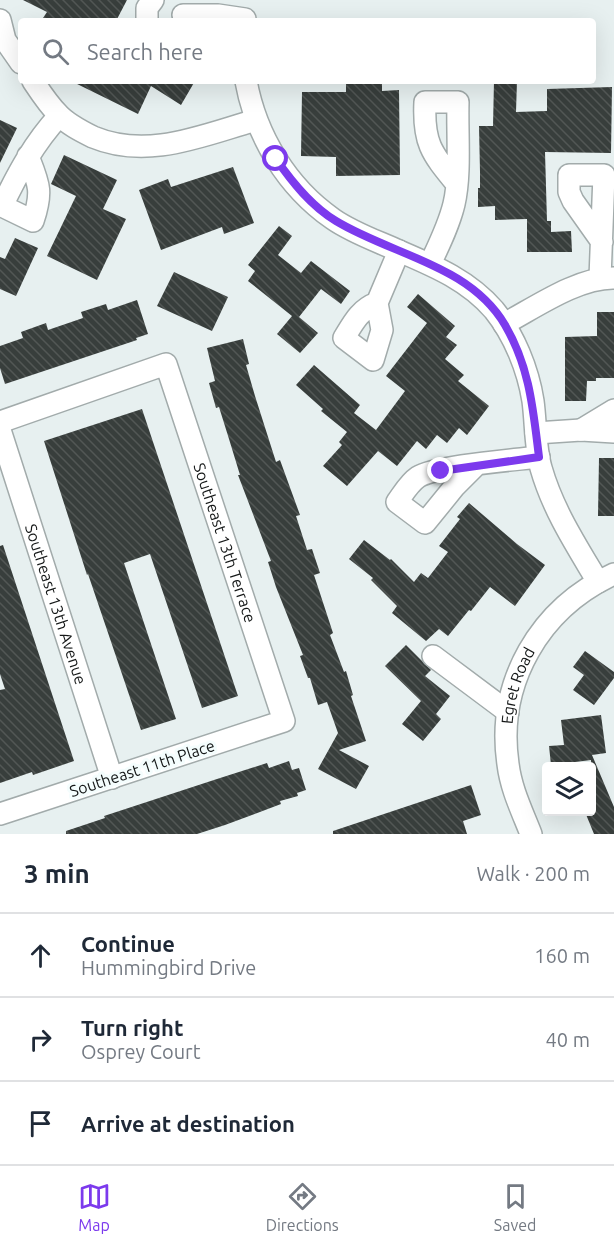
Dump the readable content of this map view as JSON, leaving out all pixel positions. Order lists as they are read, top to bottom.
{
  "streets": {
    "street": [
      "Southeast 13th Terrace",
      "Southeast 13th Avenue",
      "Egret Road",
      "Southeast 11th Place"
    ]
  },
  "crossings": [
    ["Southeast 13th Terrace", "Southeast 11th Place"],
    ["Southeast 13th Avenue", "Southeast 11th Place"]
  ],
  "page": {
    "search": "Search here",
    "heading": ["3 min", "Walk · 200 m"],
    "list": [
      ["Continue", "Hummingbird Drive", "160 m"],
      ["Turn right", "Osprey Court", "40 m"],
      "Arrive at destination"
    ],
    "nav": ["Map", "Directions", "Saved"]
  }
}
